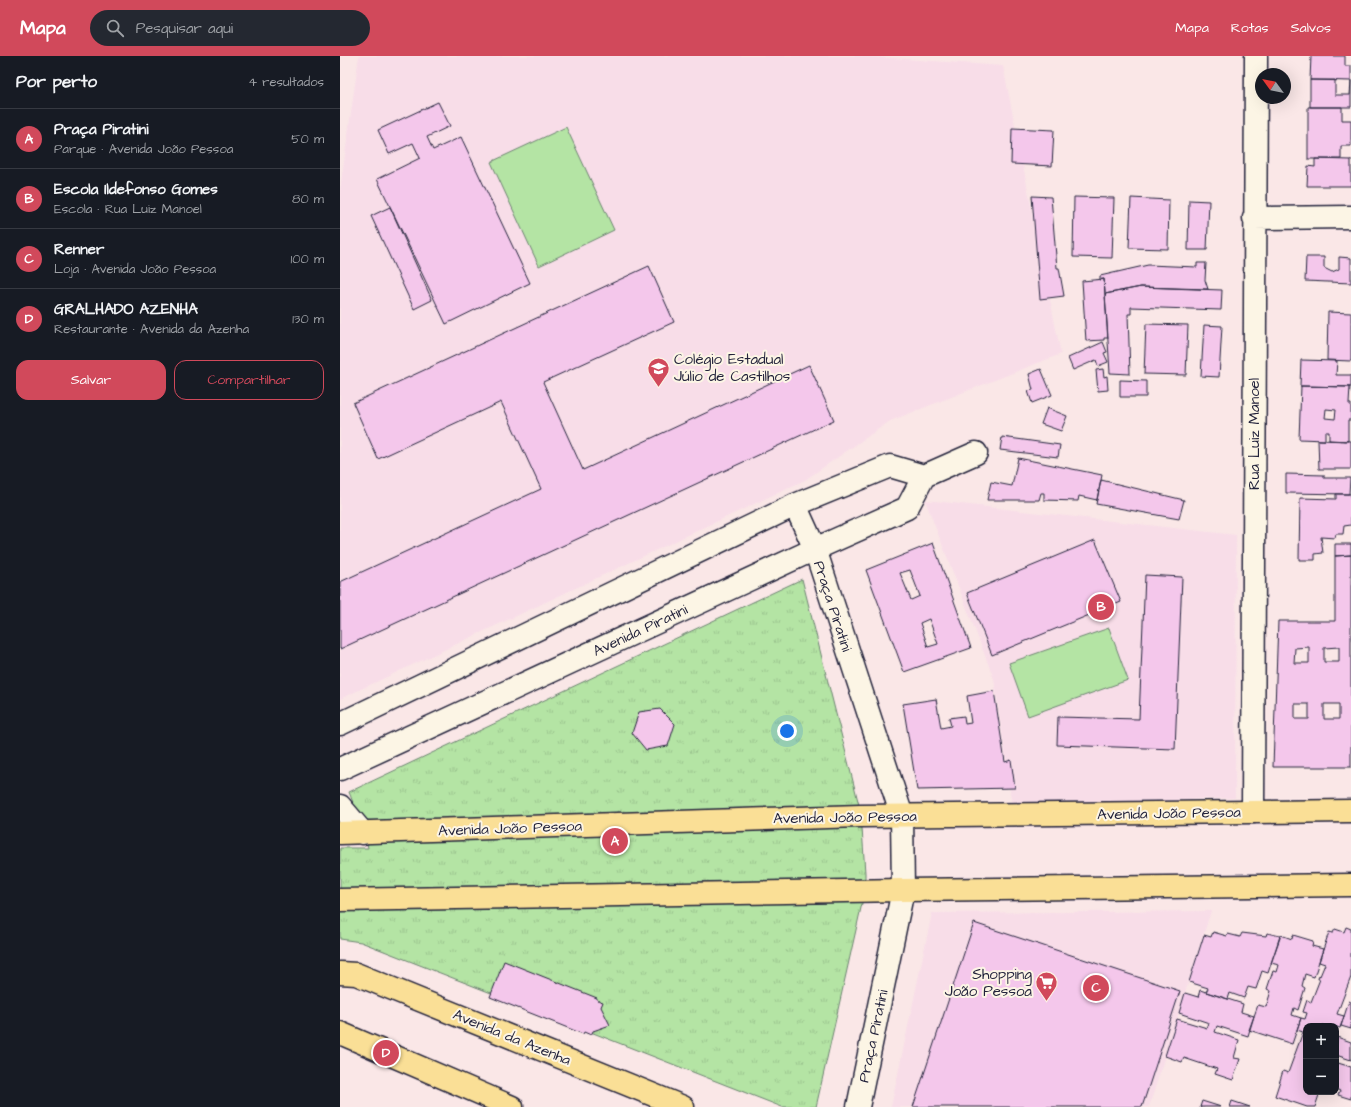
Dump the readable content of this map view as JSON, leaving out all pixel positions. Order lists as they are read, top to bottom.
{
  "streets": {
    "main road": ["Avenida João Pessoa", "Avenida da Azenha"],
    "street": ["Rua Luiz Manoel", "Praça Piratini", "Avenida Piratini"]
  },
  "crossings": [
    ["Rua Luiz Manoel", "Avenida João Pessoa"],
    ["Praça Piratini", "Avenida Piratini"],
    ["Praça Piratini", "Avenida João Pessoa"]
  ],
  "places": {
    "school or university": ["Colégio Estadual Júlio de Castilhos"],
    "supermarket": ["Shopping João Pessoa"]
  },
  "north": "top left",
  "page": {
    "header": "Mapa",
    "search": "Pesquisar aqui",
    "nav": ["Mapa", "Rotas", "Salvos"],
    "heading": ["Por perto", "4 resultados"],
    "list": [
      {
        "mark": "A",
        "name": "Praça Piratini",
        "note": "Parque · Avenida João Pessoa",
        "value": "50 m"
      },
      {
        "mark": "B",
        "name": "Escola Ildefonso Gomes",
        "note": "Escola · Rua Luiz Manoel",
        "value": "80 m"
      },
      {
        "mark": "C",
        "name": "Renner",
        "note": "Loja · Avenida João Pessoa",
        "value": "100 m"
      },
      {
        "mark": "D",
        "name": "GRALHADO AZENHA",
        "note": "Restaurante · Avenida da Azenha",
        "value": "130 m"
      }
    ],
    "buttons": ["Salvar", "Compartilhar"],
    "pins": [
      "B",
      "A",
      "C",
      "D"
    ],
    "map_buttons": ["+", "−"]
  }
}
